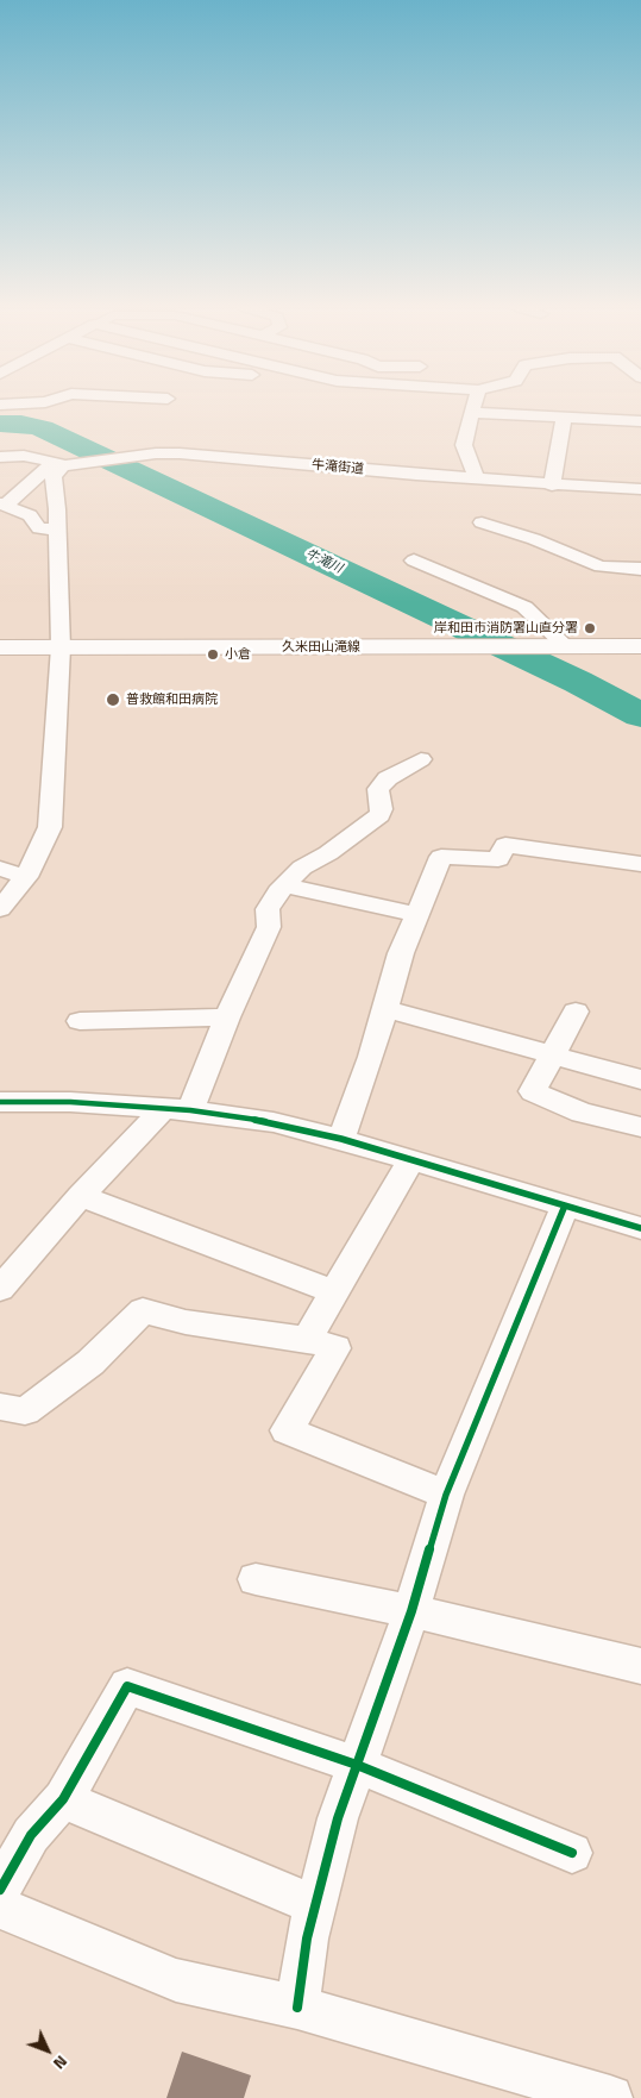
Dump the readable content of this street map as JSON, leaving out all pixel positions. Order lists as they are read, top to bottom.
{
  "streets": {
    "street": ["牛滝街道", "久米田山滝線"]
  },
  "water": ["牛滝川"],
  "places": ["岸和田市消防署山直分署", "小倉", "普救館和田病院"],
  "north": "bottom right"
}
